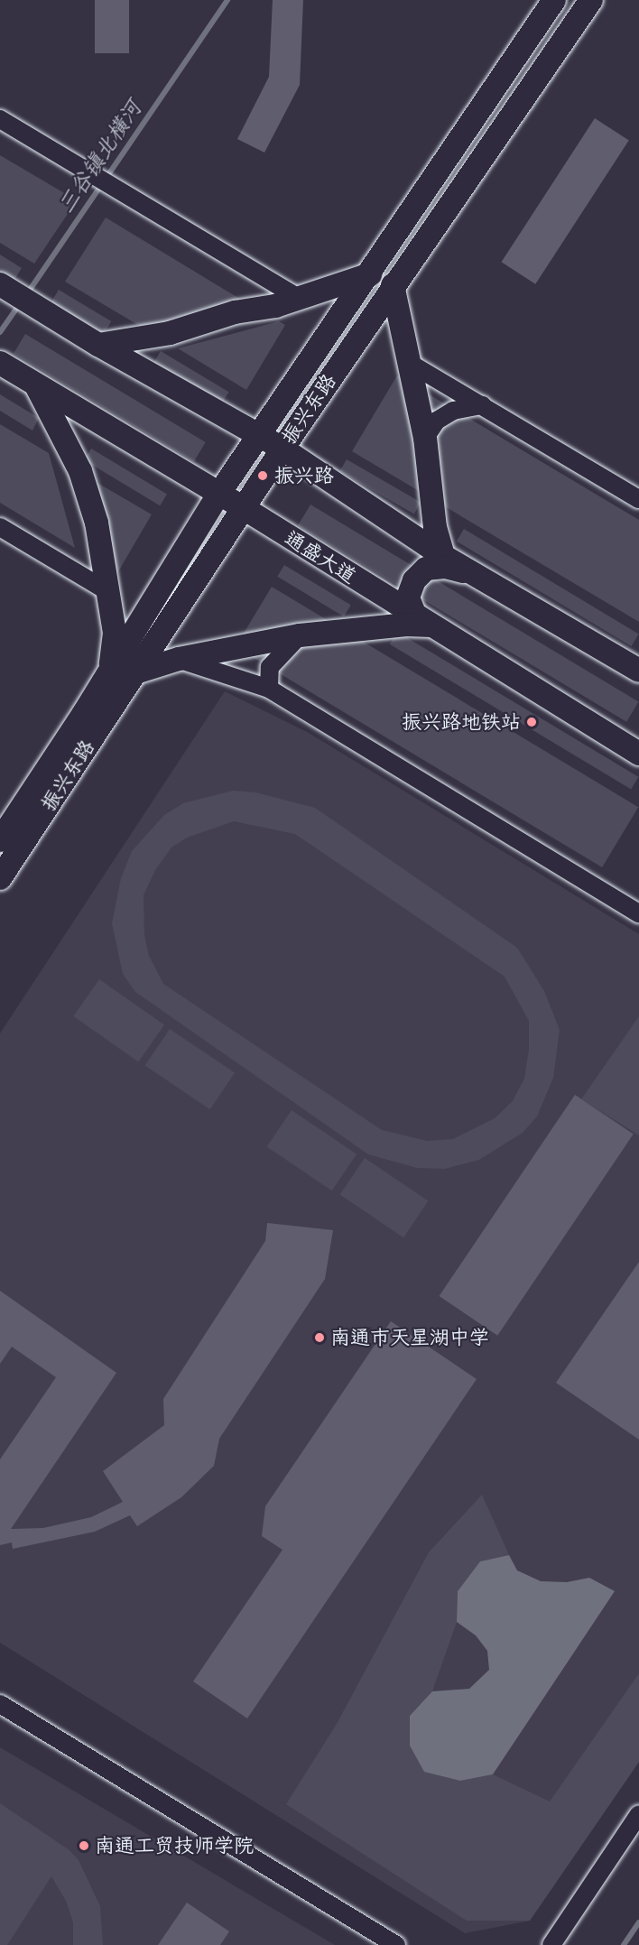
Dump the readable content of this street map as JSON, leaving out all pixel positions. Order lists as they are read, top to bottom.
{
  "streets": {
    "main road": ["振兴东路", "通盛大道"]
  },
  "crossings": [
    ["振兴东路", "通盛大道"]
  ],
  "water": ["三谷镇北横河"],
  "places": [
    "振兴路",
    "振兴路地铁站",
    "南通市天星湖中学",
    "南通工贸技师学院"
  ]
}
